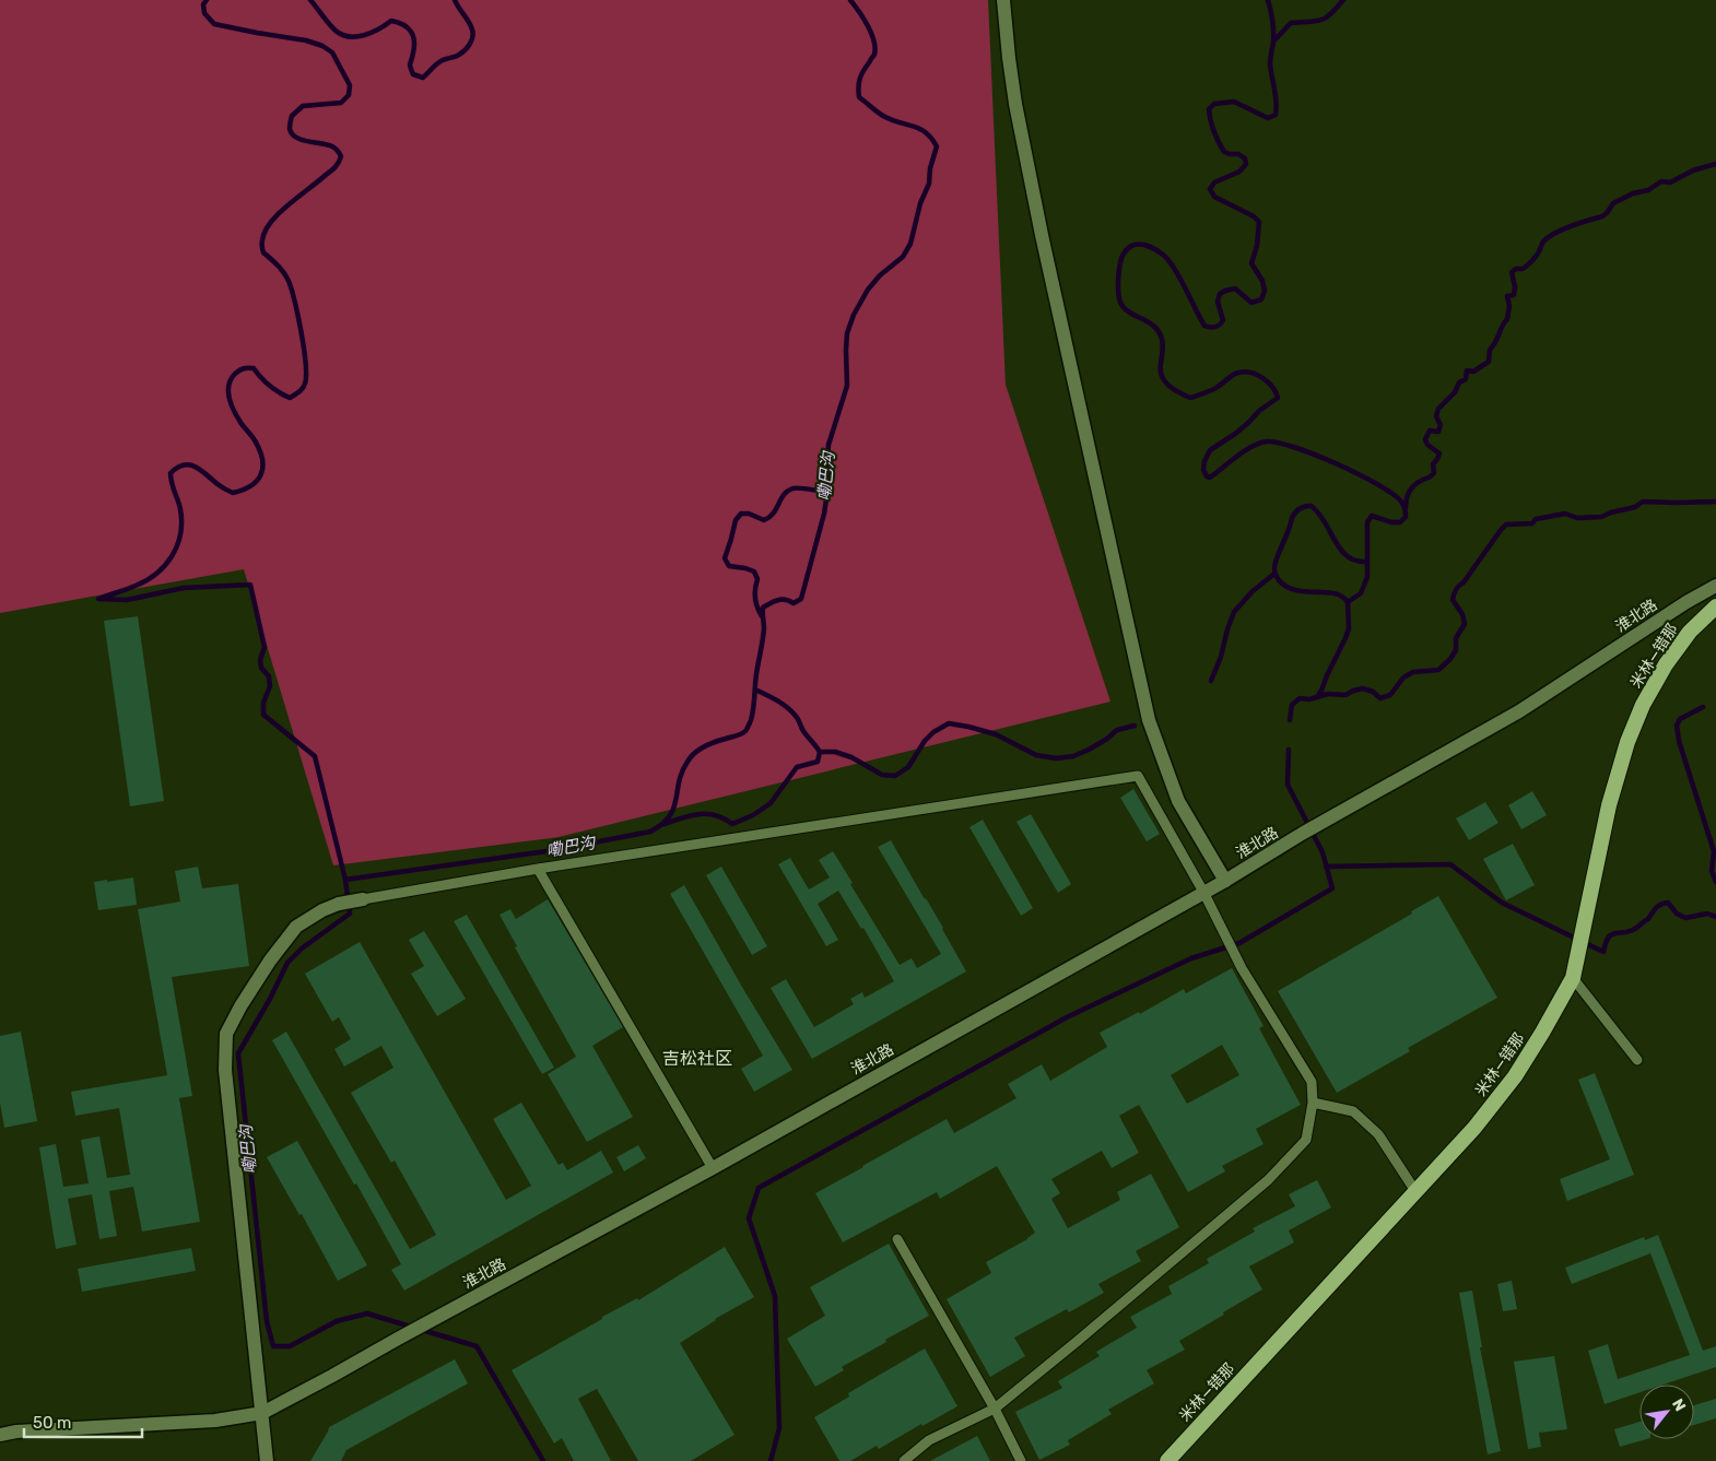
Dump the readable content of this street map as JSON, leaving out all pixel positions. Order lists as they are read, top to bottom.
{
  "streets": {
    "highway": ["米林—错那"],
    "street": ["淮北路"]
  },
  "districts": ["吉松社区"],
  "water": ["嘞巴沟"],
  "scale_bar": "50 m",
  "north": "top right"
}
